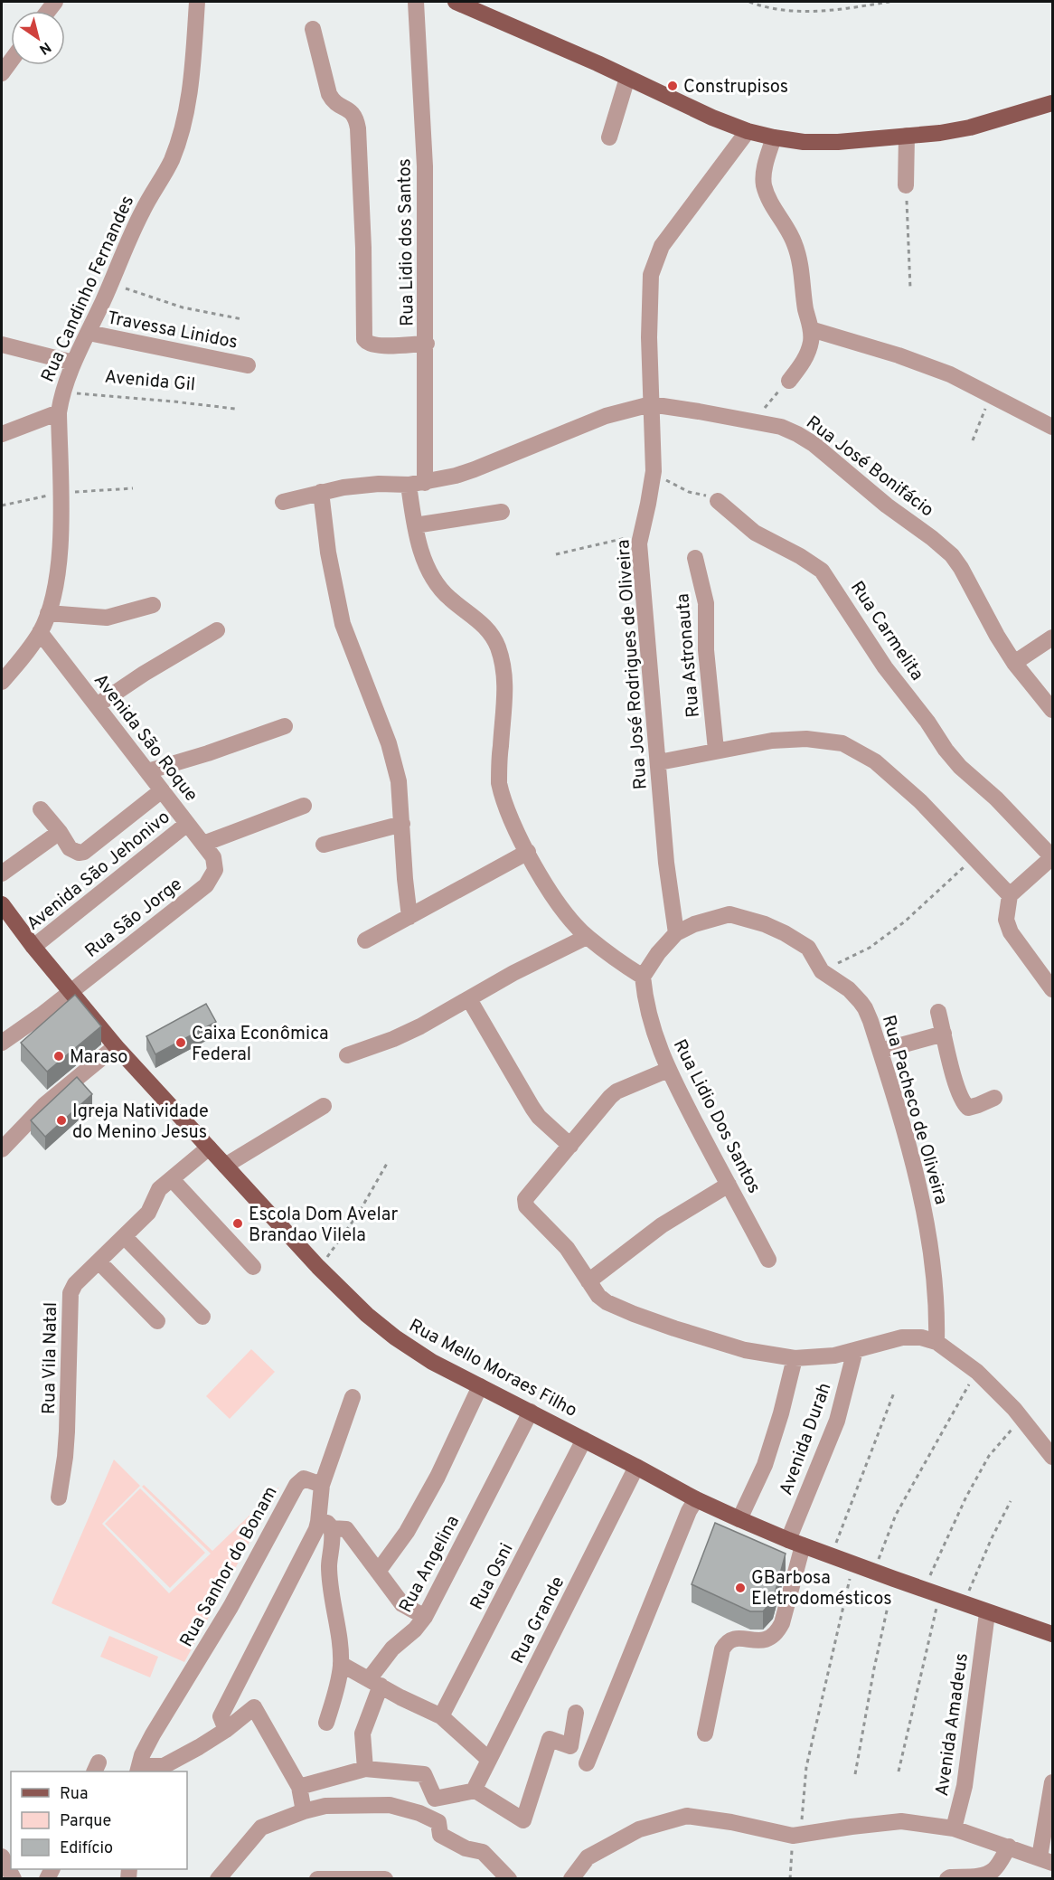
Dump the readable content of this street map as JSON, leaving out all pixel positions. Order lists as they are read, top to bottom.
{
  "streets": {
    "main road": ["Rua Mello Moraes Filho"],
    "street": [
      "Rua Lidio dos Santos",
      "Rua Candinho Fernandes",
      "Travessa Linidos",
      "Rua José Bonifácio",
      "Rua Carmelita",
      "Rua Astronauta",
      "Rua José Rodrigues de Oliveira",
      "Avenida São Roque",
      "Avenida São Jehonivo",
      "Rua São Jorge",
      "Rua Pacheco de Oliveira",
      "Rua Lidio Dos Santos",
      "Rua Vila Natal",
      "Avenida Durah",
      "Rua Angelina",
      "Rua Sanhor do Bonam",
      "Rua Osni",
      "Rua Grande",
      "Avenida Amadeus"
    ],
    "path": ["Avenida Gil"]
  },
  "crossings": [
    ["Rua Lidio dos Santos", "Rua José Bonifácio"],
    ["Rua Candinho Fernandes", "Travessa Linidos"],
    ["Rua Candinho Fernandes", "Avenida Gil"],
    ["Rua Candinho Fernandes", "Avenida São Roque"],
    ["Rua José Bonifácio", "Rua José Rodrigues de Oliveira"],
    ["Rua José Rodrigues de Oliveira", "Rua Pacheco de Oliveira"],
    ["Avenida São Roque", "Avenida São Jehonivo"],
    ["Avenida São Roque", "Rua São Jorge"],
    ["Avenida São Jehonivo", "Rua Mello Moraes Filho"],
    ["Rua São Jorge", "Rua Mello Moraes Filho"],
    ["Rua Pacheco de Oliveira", "Rua Lidio Dos Santos"],
    ["Rua Vila Natal", "Rua Mello Moraes Filho"],
    ["Rua Mello Moraes Filho", "Avenida Durah"],
    ["Rua Mello Moraes Filho", "Rua Angelina"],
    ["Rua Mello Moraes Filho", "Rua Osni"],
    ["Rua Mello Moraes Filho", "Rua Grande"],
    ["Rua Mello Moraes Filho", "Avenida Amadeus"]
  ],
  "places": [
    "Construpisos",
    "Caixa Econômica Federal",
    "Maraso",
    "Igreja Natividade do Menino Jesus",
    "Escola Dom Avelar Brandao Vilela",
    "GBarbosa Eletrodomésticos"
  ],
  "legend": ["Rua", "Parque", "Edifício"],
  "north": "bottom right"
}
